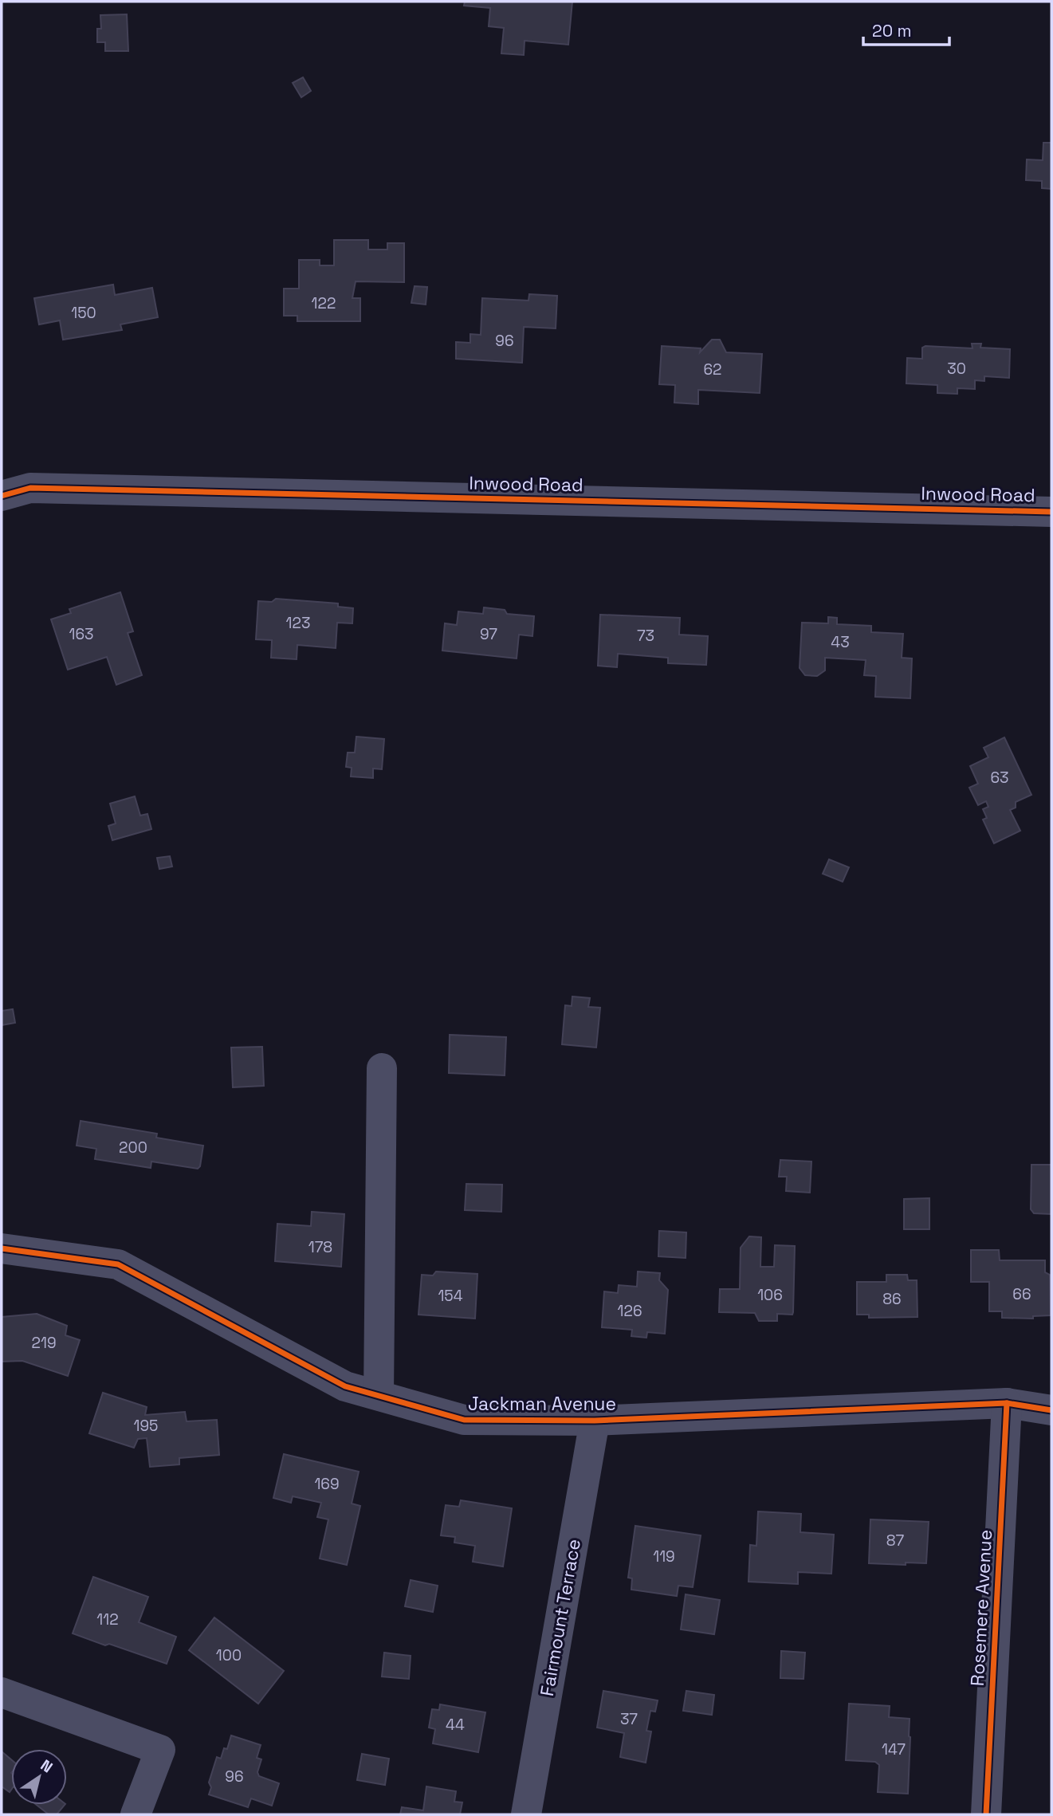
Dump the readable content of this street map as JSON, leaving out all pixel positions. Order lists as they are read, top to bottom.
{
  "streets": {
    "street": [
      "Inwood Road",
      "Jackman Avenue",
      "Rosemere Avenue",
      "Fairmount Terrace"
    ]
  },
  "crossings": [
    ["Jackman Avenue", "Rosemere Avenue"],
    ["Jackman Avenue", "Fairmount Terrace"]
  ],
  "house_numbers": [
    "122",
    "150",
    "96",
    "30",
    "62",
    "123",
    "163",
    "97",
    "73",
    "43",
    "63",
    "200",
    "178",
    "66",
    "106",
    "154",
    "86",
    "126",
    "219",
    "195",
    "169",
    "87",
    "119",
    "112",
    "100",
    "37",
    "44",
    "147",
    "96"
  ],
  "scale_bar": "20 m",
  "north": "top right"
}
